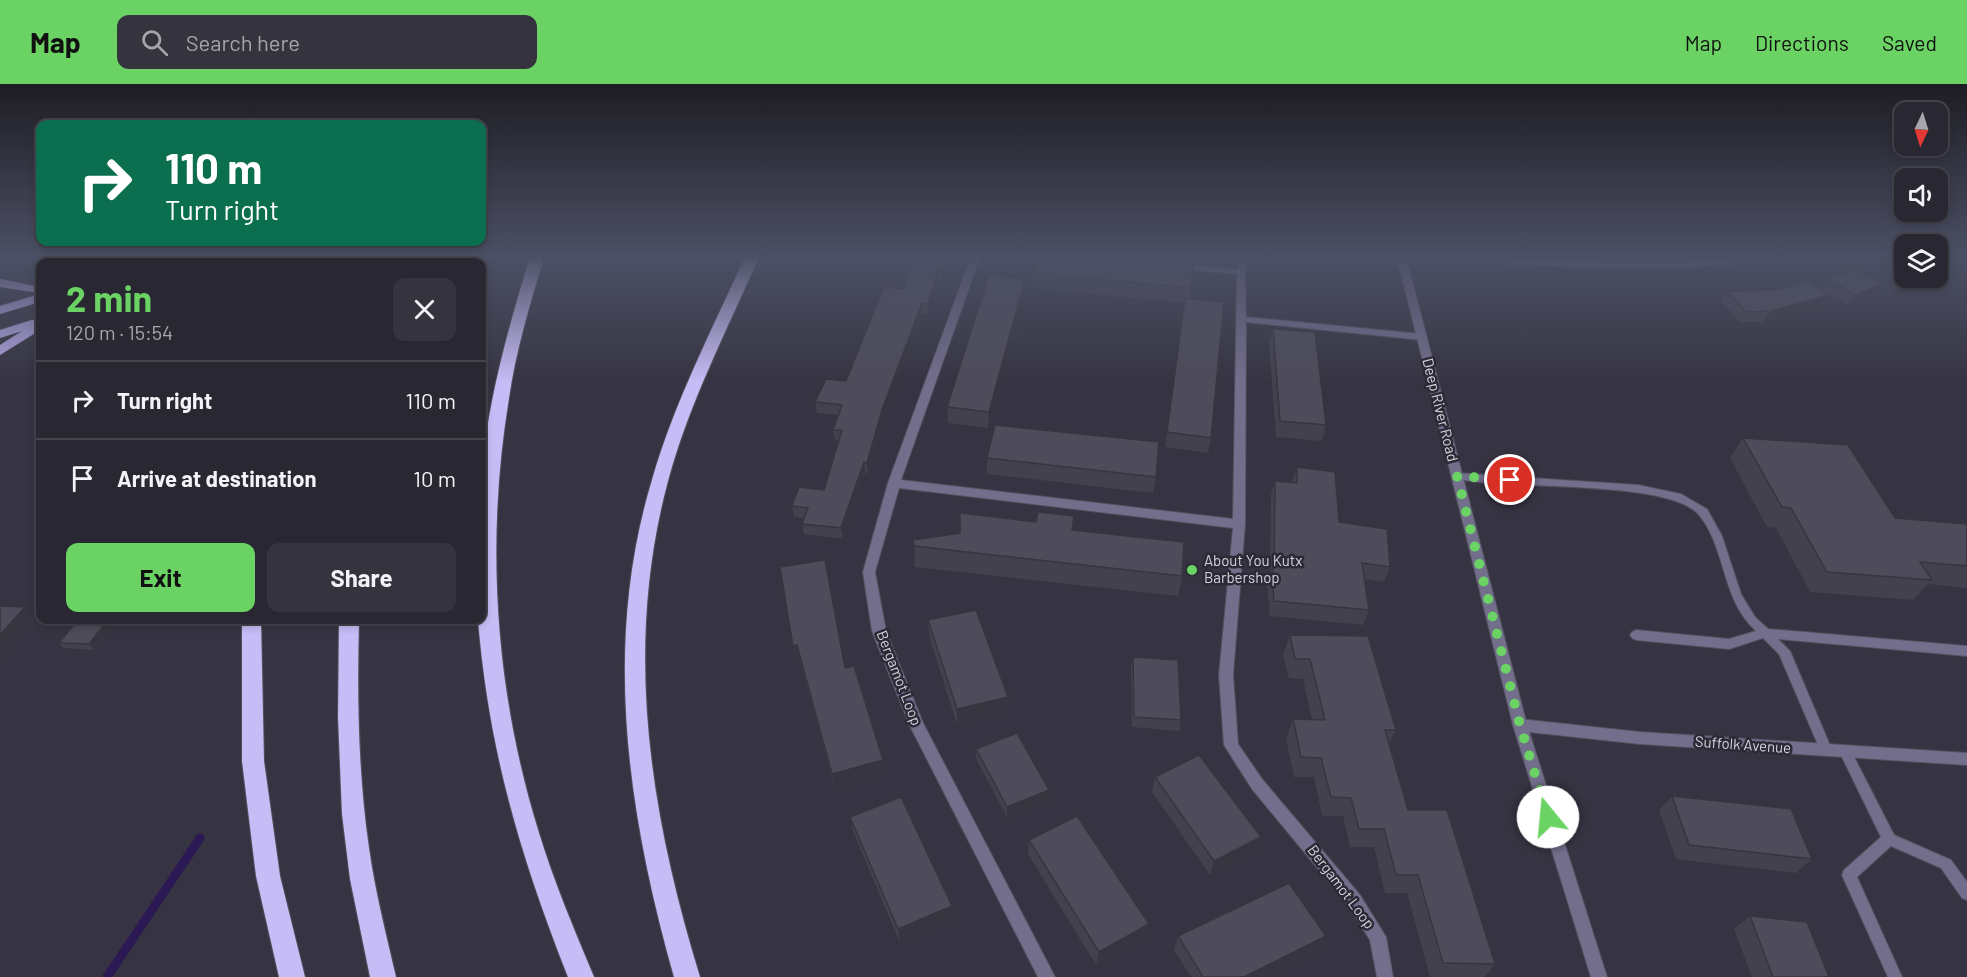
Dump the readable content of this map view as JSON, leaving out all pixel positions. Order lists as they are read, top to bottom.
{
  "streets": {
    "street": ["Deep River Road", "Bergamot Loop", "Suffolk Avenue"]
  },
  "crossings": [
    ["Deep River Road", "Suffolk Avenue"]
  ],
  "places": ["About You Kutx Barbershop"],
  "north": "bottom",
  "page": {
    "header": "Map",
    "search": "Search here",
    "nav": ["Map", "Directions", "Saved"],
    "turn": ["110 m", "Turn right"],
    "heading": ["2 min", "120 m · 15:54"],
    "list": [
      {
        "name": "Turn right",
        "value": "110 m"
      },
      {
        "name": "Arrive at destination",
        "value": "10 m"
      }
    ],
    "buttons": ["Exit", "Share"]
  }
}
